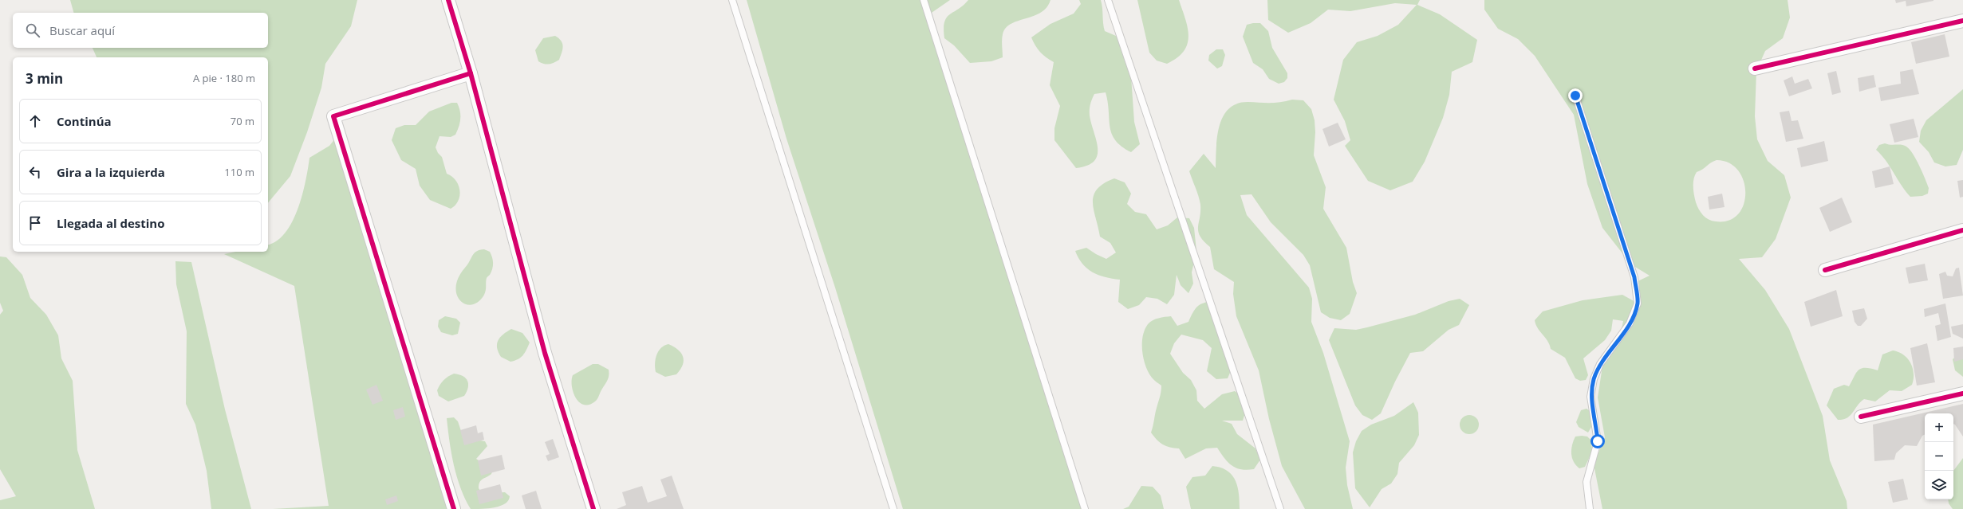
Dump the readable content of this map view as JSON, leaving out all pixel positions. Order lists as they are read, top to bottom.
{
  "page": {
    "search": "Buscar aquí",
    "heading": ["3 min", "A pie · 180 m"],
    "list": [
      ["Continúa", "70 m"],
      ["Gira a la izquierda", "110 m"],
      "Llegada al destino"
    ],
    "map_buttons": ["+", "−"]
  }
}
